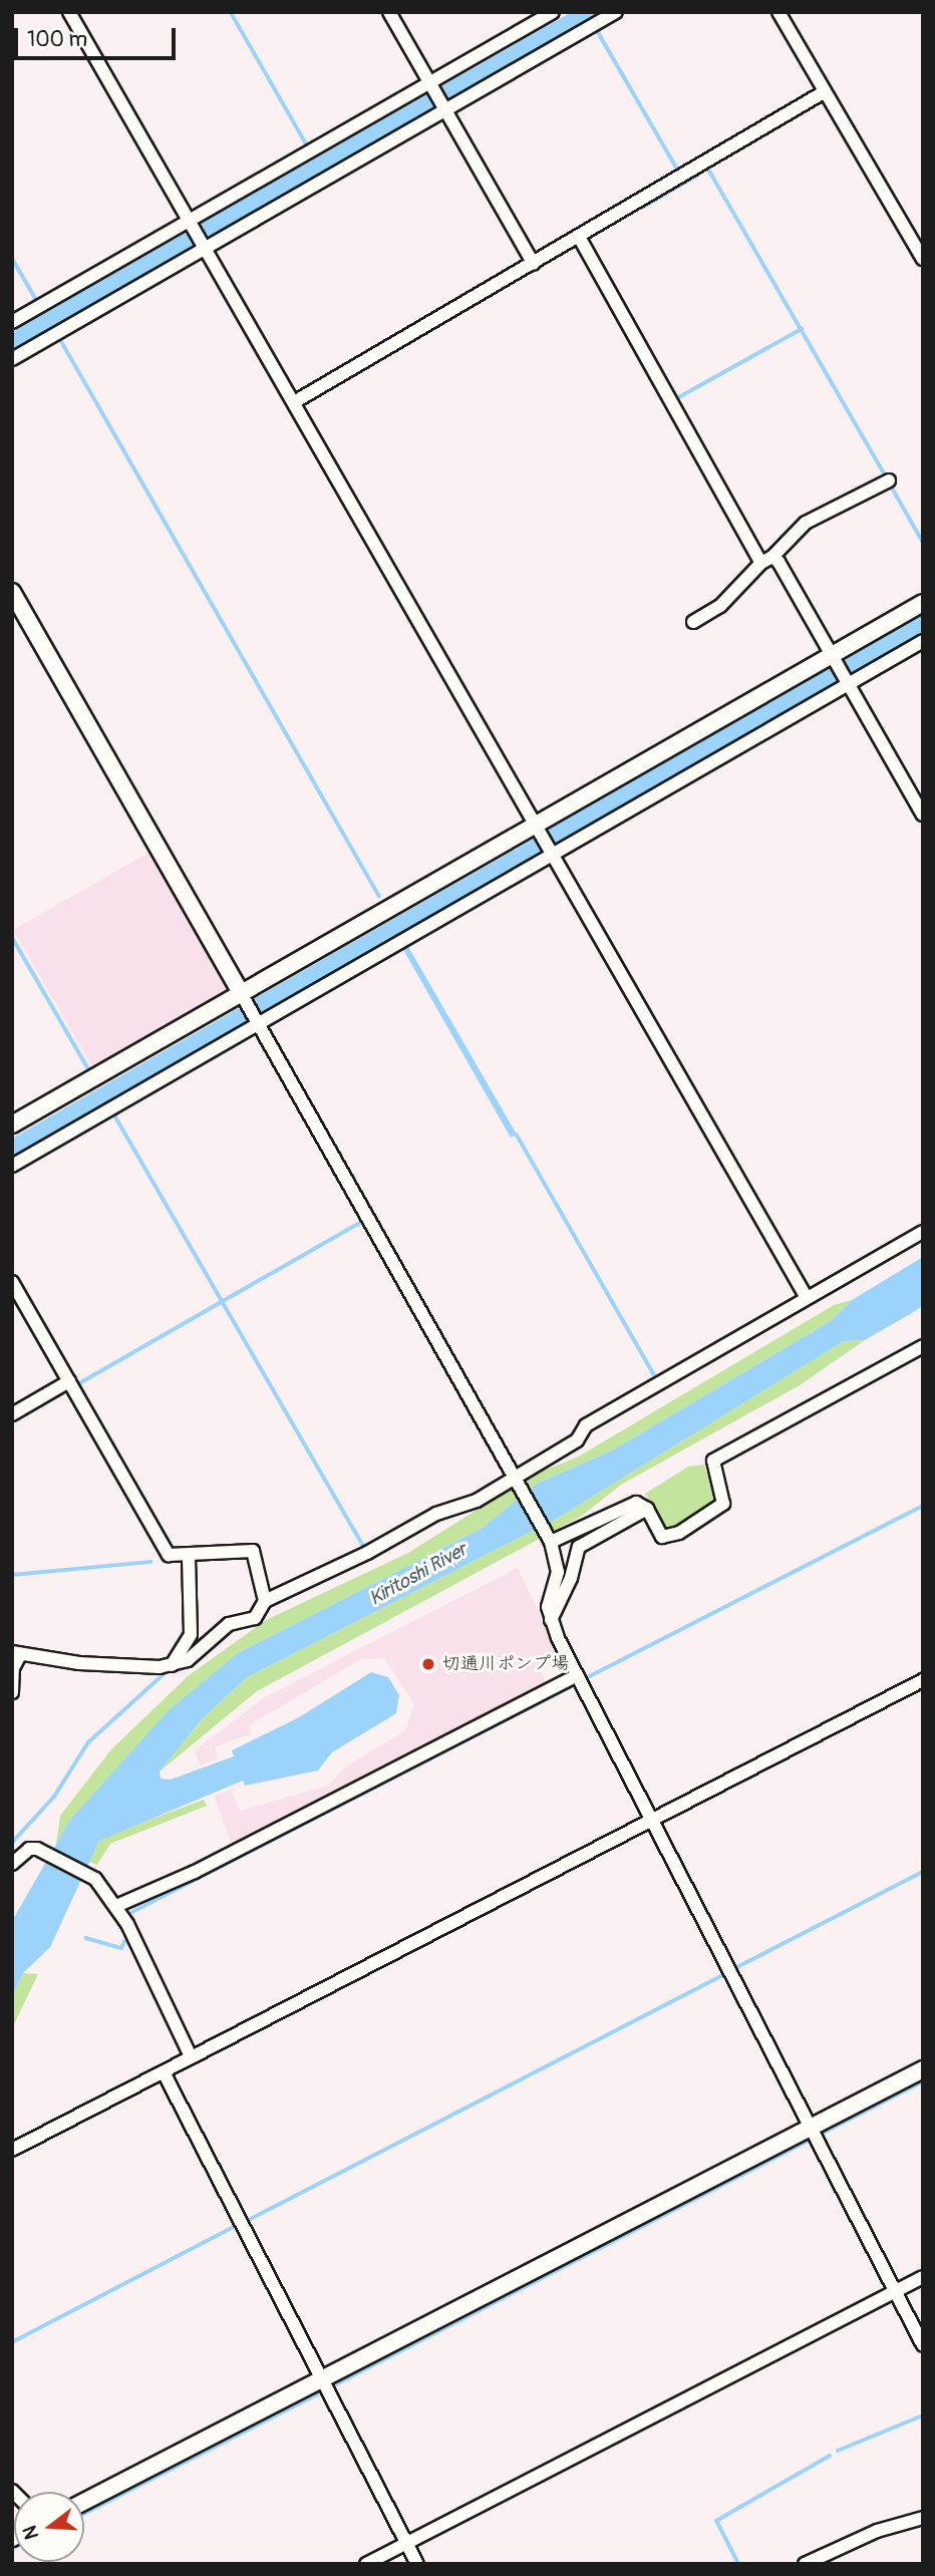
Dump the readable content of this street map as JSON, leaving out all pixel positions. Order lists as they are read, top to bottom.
{
  "water": ["Kiritoshi River"],
  "places": ["切通川ポンプ場"],
  "scale_bar": "100 m",
  "north": "left"
}
